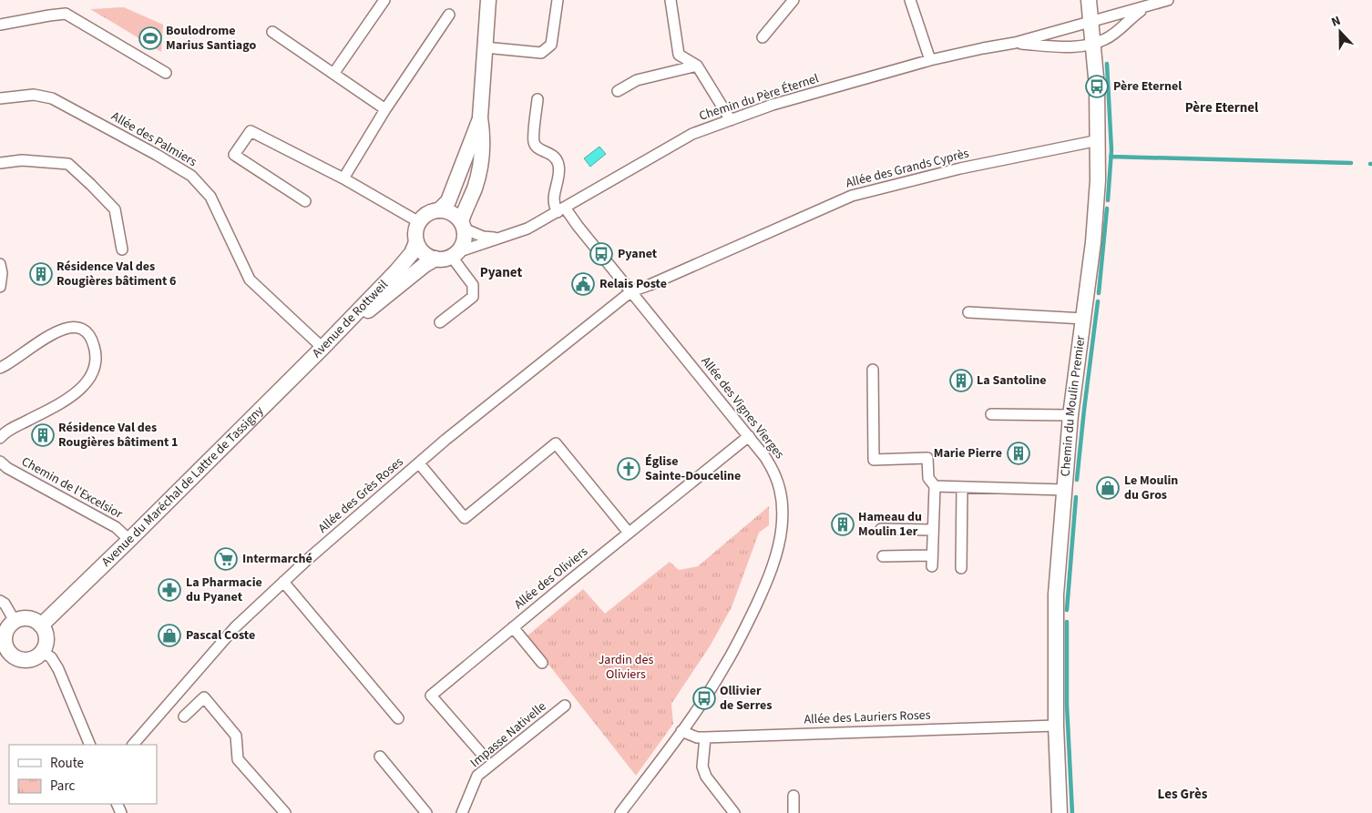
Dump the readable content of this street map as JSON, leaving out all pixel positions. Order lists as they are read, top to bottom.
{
  "streets": {
    "main road": ["Avenue de Rottweil", "Chemin du Moulin Premier", "Avenue du Maréchal de Lattre de Tassigny"],
    "street": [
      "Chemin du Père Éternel",
      "Allée des Palmiers",
      "Allée des Grands Cyprès",
      "Allée des Vignes Vierges",
      "Chemin de l'Excelsior",
      "Allée des Grès Roses",
      "Allée des Oliviers",
      "Allée des Lauriers Roses",
      "Impasse Nativelle"
    ]
  },
  "crossings": [
    ["Chemin du Père Éternel", "Avenue de Rottweil"],
    ["Chemin du Père Éternel", "Chemin du Moulin Premier"],
    ["Chemin du Père Éternel", "Allée des Vignes Vierges"],
    ["Allée des Palmiers", "Avenue de Rottweil"],
    ["Allée des Palmiers", "Avenue du Maréchal de Lattre de Tassigny"],
    ["Allée des Grands Cyprès", "Chemin du Moulin Premier"],
    ["Allée des Grands Cyprès", "Allée des Vignes Vierges"],
    ["Allée des Grands Cyprès", "Allée des Grès Roses"],
    ["Avenue de Rottweil", "Avenue du Maréchal de Lattre de Tassigny"],
    ["Chemin du Moulin Premier", "Allée des Lauriers Roses"],
    ["Allée des Vignes Vierges", "Allée des Grès Roses"],
    ["Allée des Vignes Vierges", "Allée des Oliviers"],
    ["Allée des Vignes Vierges", "Allée des Lauriers Roses"],
    ["Avenue du Maréchal de Lattre de Tassigny", "Chemin de l'Excelsior"]
  ],
  "districts": ["Père Eternel", "Pyanet", "Les Grès"],
  "parks": ["Jardin des Oliviers"],
  "places": {
    "sports": ["Boulodrome Marius Santiago"],
    "bus stop": ["Père Eternel", "Pyanet", "Ollivier de Serres"],
    "building": [
      "Résidence Val des Rougières bâtiment 6",
      "La Santoline",
      "Résidence Val des Rougières bâtiment 1",
      "Marie Pierre",
      "Hameau du Moulin 1er"
    ],
    "public building": ["Relais Poste"],
    "church": ["Église Sainte-Douceline"],
    "shop": ["Le Moulin du Gros", "Pascal Coste"],
    "supermarket": ["Intermarché"],
    "pharmacy": ["La Pharmacie du Pyanet"]
  },
  "legend": ["Route", "Parc"],
  "north": "top"
}
